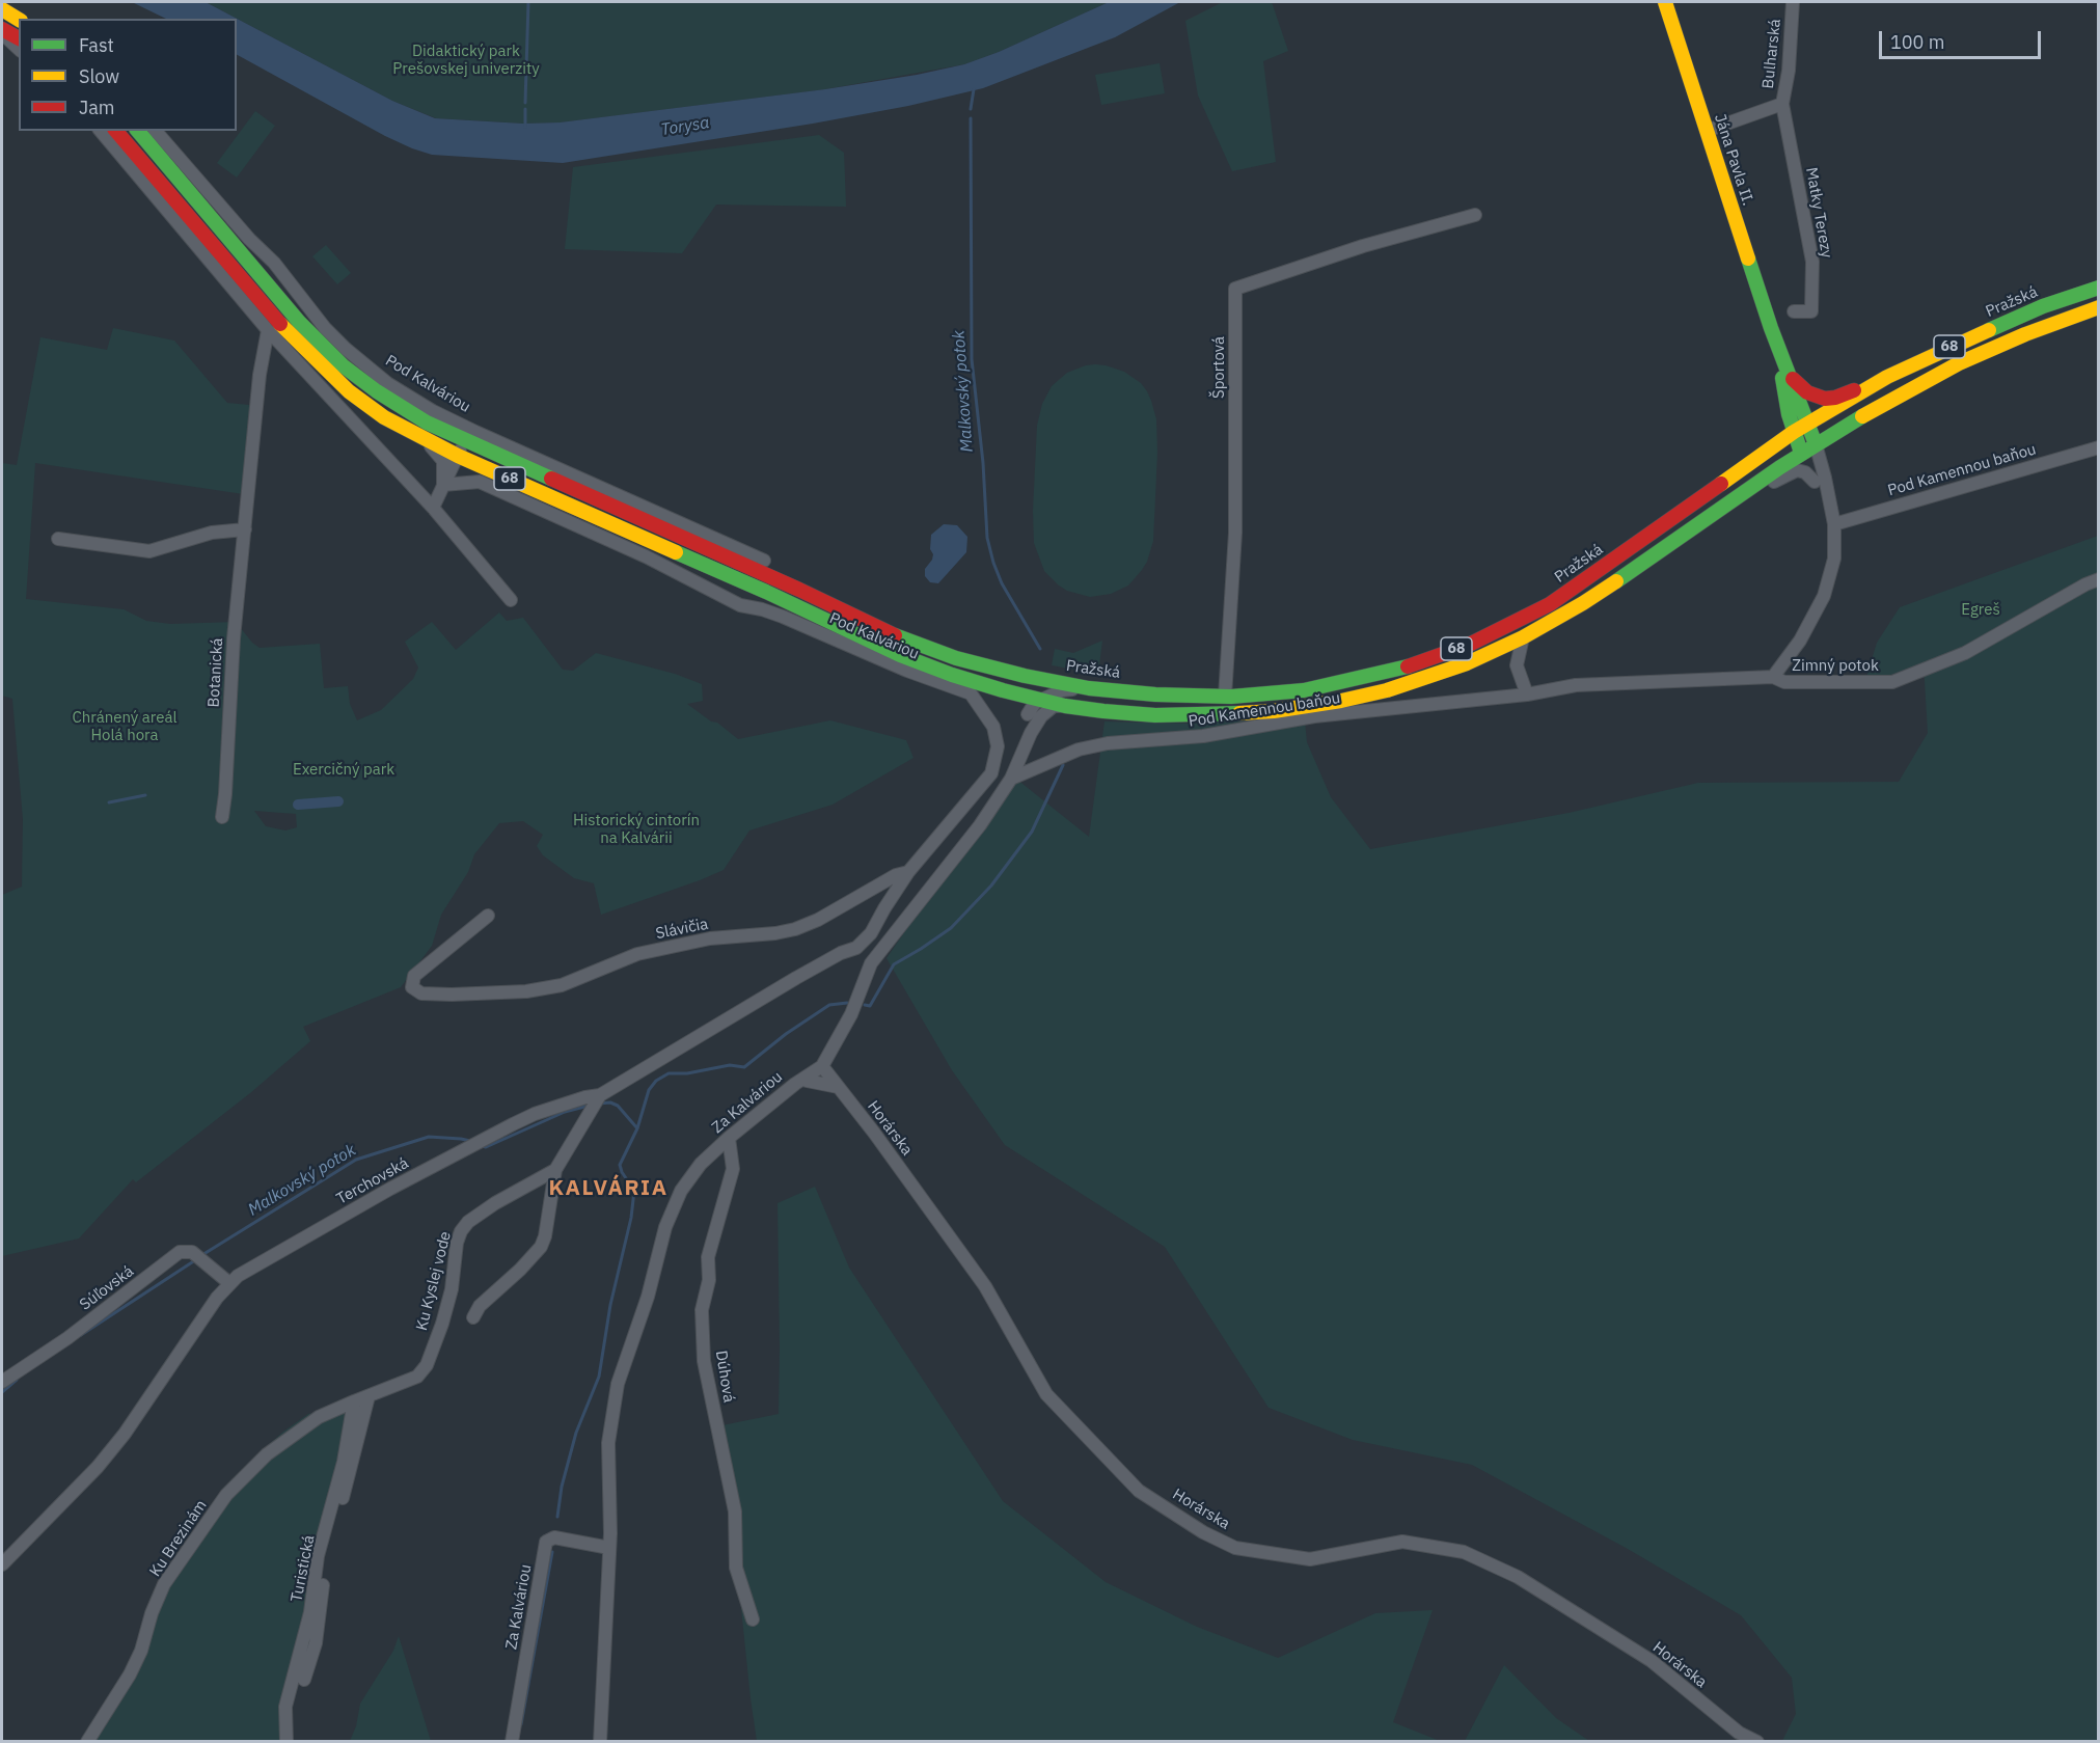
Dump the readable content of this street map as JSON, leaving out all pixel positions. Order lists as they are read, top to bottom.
{
  "streets": {
    "main road": [
      "Jána Pavla II.",
      "Pražská",
      "68",
      "Pod Kalváriou"
    ],
    "street": [
      "Bulharská",
      "Matky Terezy",
      "Športová",
      "Pod Kamennou baňou",
      "Zimný potok",
      "Botanická",
      "Slávičia",
      "Za Kalváriou",
      "Horárska",
      "Terchovská",
      "Ku Kyslej vode",
      "Súľovská",
      "Dúhová",
      "Ku Brezinám",
      "Turistická"
    ]
  },
  "crossings": [
    ["Bulharská", "Jána Pavla II."],
    ["Bulharská", "Matky Terezy"],
    ["Jána Pavla II.", "Pražská"],
    ["Jána Pavla II.", "68"],
    ["Pražská", "Športová"],
    ["Pražská", "Pod Kalváriou"],
    ["68", "Pod Kalváriou"],
    ["Pod Kalváriou", "Slávičia"],
    ["Pod Kamennou baňou", "Zimný potok"],
    ["Pod Kamennou baňou", "Za Kalváriou"],
    ["Slávičia", "Terchovská"],
    ["Za Kalváriou", "Horárska"],
    ["Za Kalváriou", "Dúhová"],
    ["Terchovská", "Ku Kyslej vode"],
    ["Terchovská", "Súľovská"],
    ["Ku Kyslej vode", "Ku Brezinám"],
    ["Ku Kyslej vode", "Turistická"],
    ["Ku Brezinám", "Turistická"]
  ],
  "districts": ["KALVÁRIA"],
  "water": ["Torysa", "Malkovský potok"],
  "parks": [
    "Didaktický park Prešovskej univerzity",
    "Egreš",
    "Chránený areál Holá hora",
    "Exercičný park",
    "Historický cintorín na Kalvárii"
  ],
  "legend": ["Fast", "Slow", "Jam"],
  "scale_bar": "100 m"
}
